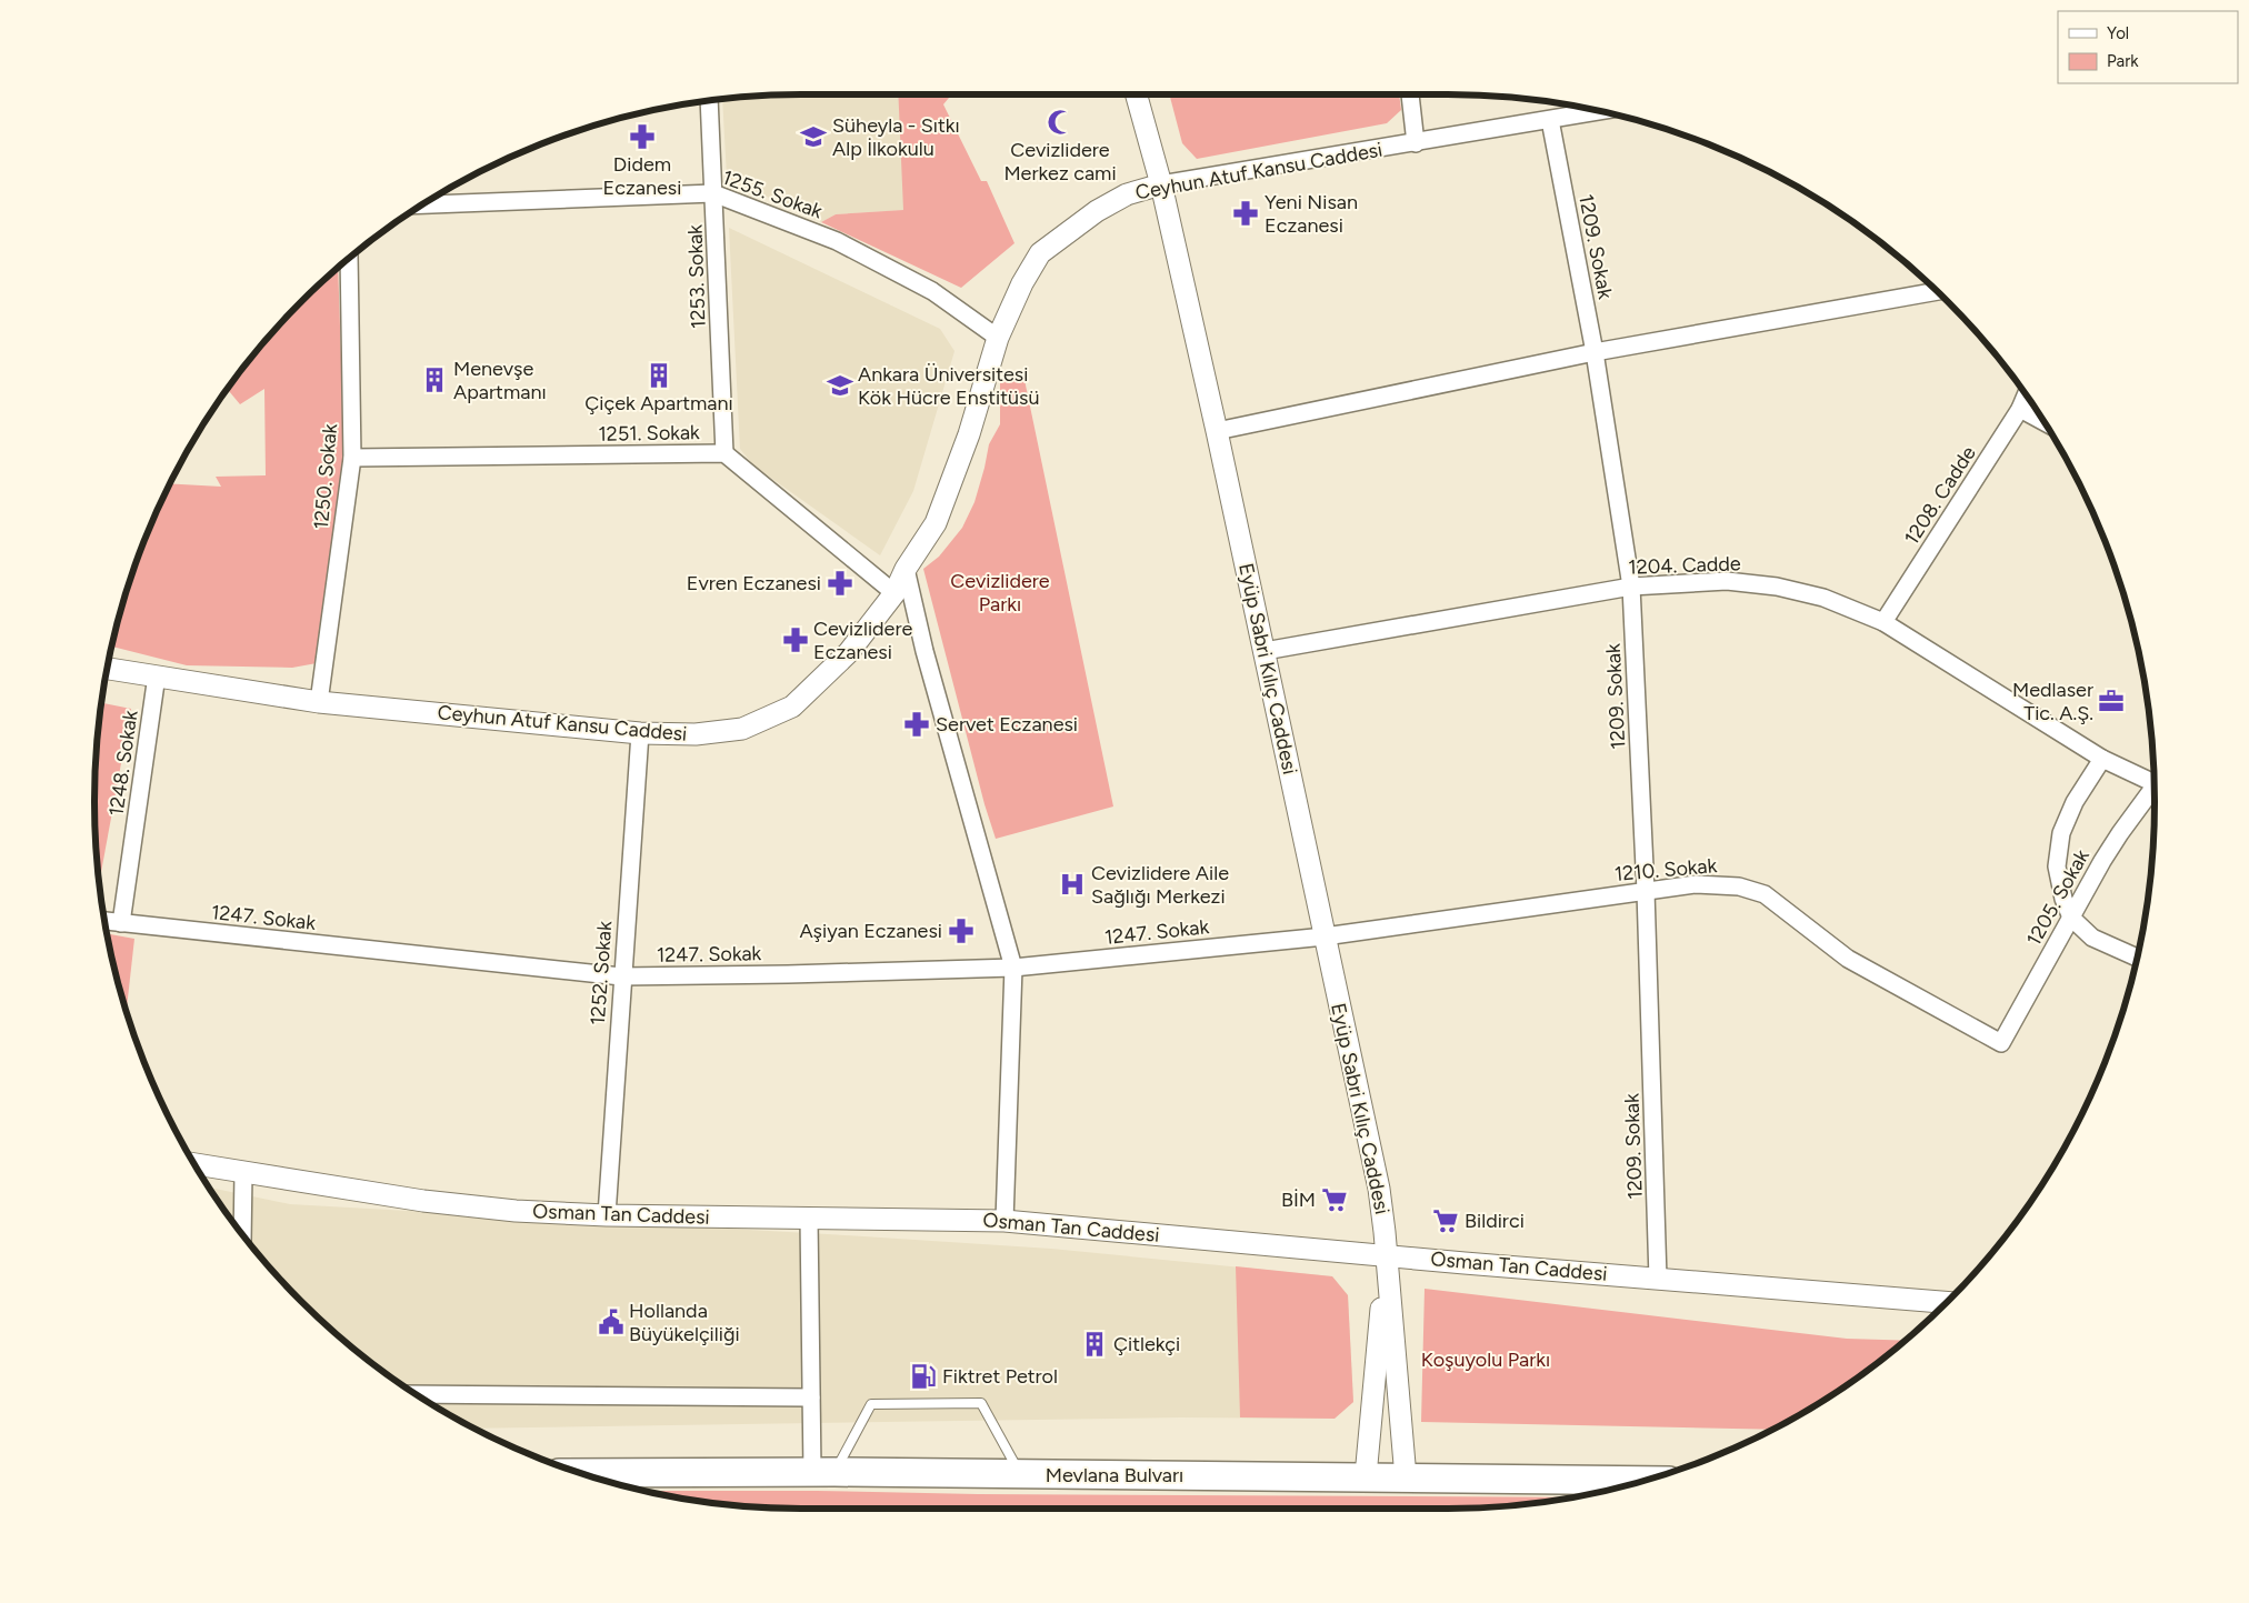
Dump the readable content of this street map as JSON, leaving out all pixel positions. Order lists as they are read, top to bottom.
{
  "streets": {
    "highway": ["Mevlana Bulvarı"],
    "street": [
      "Ceyhun Atuf Kansu Caddesi",
      "1255. Sokak",
      "1209. Sokak",
      "1253. Sokak",
      "1251. Sokak",
      "1250. Sokak",
      "1208. Cadde",
      "1204. Cadde",
      "Eyüp Sabri Kılıç Caddesi",
      "1248. Sokak",
      "1210. Sokak",
      "1205. Sokak",
      "1247. Sokak",
      "1252. Sokak",
      "Osman Tan Caddesi"
    ]
  },
  "crossings": [
    ["Ceyhun Atuf Kansu Caddesi", "1255. Sokak"],
    ["Ceyhun Atuf Kansu Caddesi", "1209. Sokak"],
    ["Ceyhun Atuf Kansu Caddesi", "1251. Sokak"],
    ["Ceyhun Atuf Kansu Caddesi", "1250. Sokak"],
    ["Ceyhun Atuf Kansu Caddesi", "Eyüp Sabri Kılıç Caddesi"],
    ["Ceyhun Atuf Kansu Caddesi", "1248. Sokak"],
    ["Ceyhun Atuf Kansu Caddesi", "1252. Sokak"],
    ["1255. Sokak", "1253. Sokak"],
    ["1209. Sokak", "1204. Cadde"],
    ["1209. Sokak", "1210. Sokak"],
    ["1209. Sokak", "Osman Tan Caddesi"],
    ["1253. Sokak", "1251. Sokak"],
    ["1251. Sokak", "1250. Sokak"],
    ["1208. Cadde", "1204. Cadde"],
    ["1204. Cadde", "Eyüp Sabri Kılıç Caddesi"],
    ["Eyüp Sabri Kılıç Caddesi", "1210. Sokak"],
    ["Eyüp Sabri Kılıç Caddesi", "1247. Sokak"],
    ["Eyüp Sabri Kılıç Caddesi", "Osman Tan Caddesi"],
    ["Eyüp Sabri Kılıç Caddesi", "Mevlana Bulvarı"],
    ["1248. Sokak", "1247. Sokak"],
    ["1210. Sokak", "1205. Sokak"],
    ["1210. Sokak", "1247. Sokak"],
    ["1247. Sokak", "1252. Sokak"],
    ["1252. Sokak", "Osman Tan Caddesi"]
  ],
  "parks": ["Cevizlidere Parkı", "Koşuyolu Parkı"],
  "places": {
    "mosque": ["Cevizlidere Merkez cami"],
    "pharmacy": [
      "Didem Eczanesi",
      "Yeni Nisan Eczanesi",
      "Evren Eczanesi",
      "Cevizlidere Eczanesi",
      "Servet Eczanesi",
      "Aşiyan Eczanesi"
    ],
    "school or university": ["Süheyla - Sıtkı Alp İlkokulu", "Ankara Üniversitesi Kök Hücre Enstitüsü"],
    "building": ["Çiçek Apartmanı", "Menevşe Apartmanı", "Çitlekçi"],
    "office": ["Medlaser Tic. A.Ş."],
    "hospital": ["Cevizlidere Aile Sağlığı Merkezi"],
    "supermarket": ["BİM", "Bildirci"],
    "public building": ["Hollanda Büyükelçiliği"],
    "fuel station": ["Fiktret Petrol"]
  },
  "legend": ["Yol", "Park"]
}
